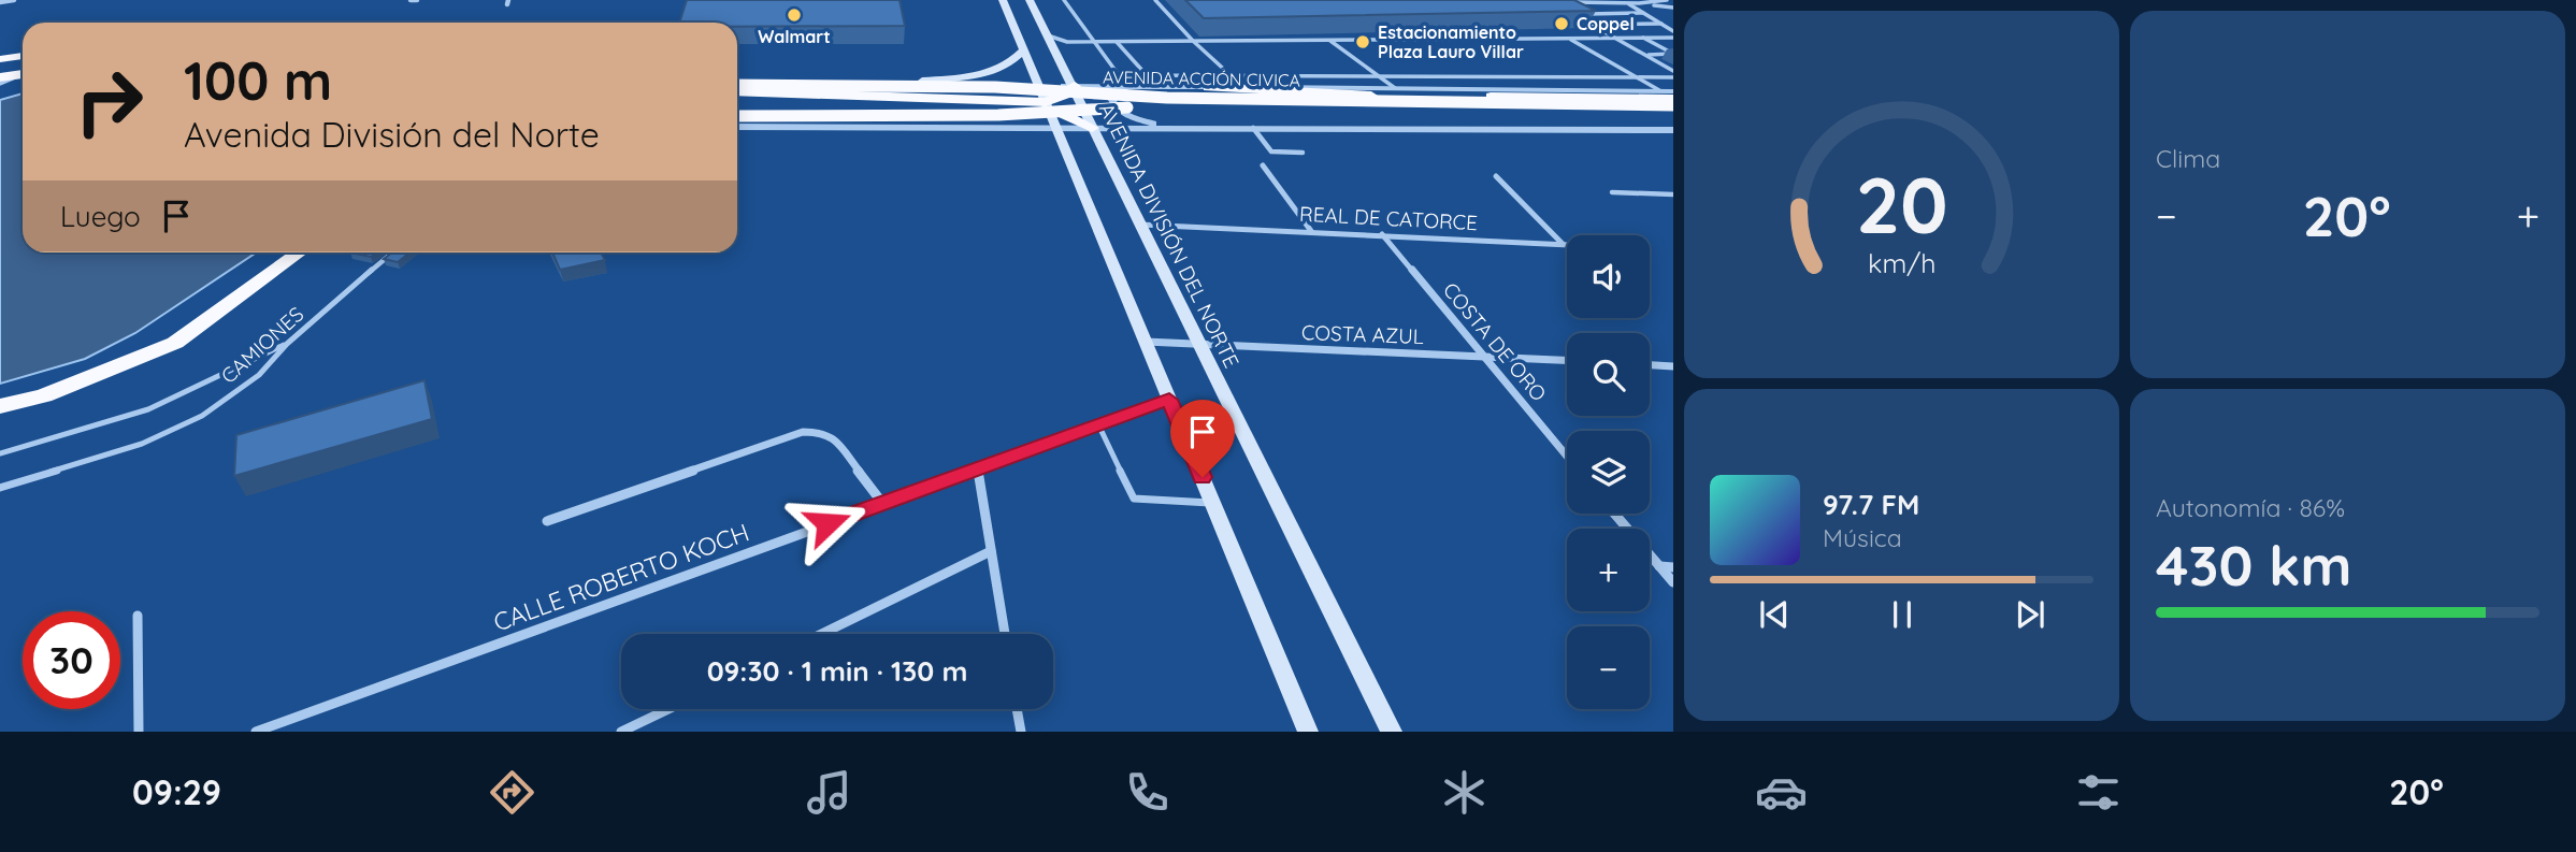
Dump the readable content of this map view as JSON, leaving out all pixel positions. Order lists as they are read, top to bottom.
{
  "streets": {
    "highway": ["AVENIDA ACCIÓN CIVICA"],
    "main road": ["AVENIDA DIVISIÓN DEL NORTE"],
    "street": [
      "REAL DE CATORCE",
      "COSTA AZUL",
      "COSTA DE ORO",
      "CALLE ROBERTO KOCH"
    ],
    "lane": ["CAMIONES"]
  },
  "crossings": [
    ["AVENIDA ACCIÓN CIVICA", "AVENIDA DIVISIÓN DEL NORTE"],
    ["REAL DE CATORCE", "AVENIDA DIVISIÓN DEL NORTE"],
    ["REAL DE CATORCE", "COSTA DE ORO"],
    ["AVENIDA DIVISIÓN DEL NORTE", "COSTA AZUL"],
    ["COSTA AZUL", "COSTA DE ORO"]
  ],
  "places": ["Walmart", "Coppel", "Estacionamiento Plaza Lauro Villar"],
  "page": {
    "tile": [
      "Clima",
      ["Autonomía · 86%", "430 km"]
    ],
    "turn": ["100 m", "Avenida División del Norte"],
    "then": "Luego",
    "heat": ["−", "20°", "+"],
    "map_buttons": ["+", "−"],
    "song": ["97.7 FM", "Música"],
    "limit": "30",
    "trip": "09:30 · 1 min · 130 m",
    "tabs": ["09:29", "20°"],
    "gauge": ["20", "km/h"]
  }
}
